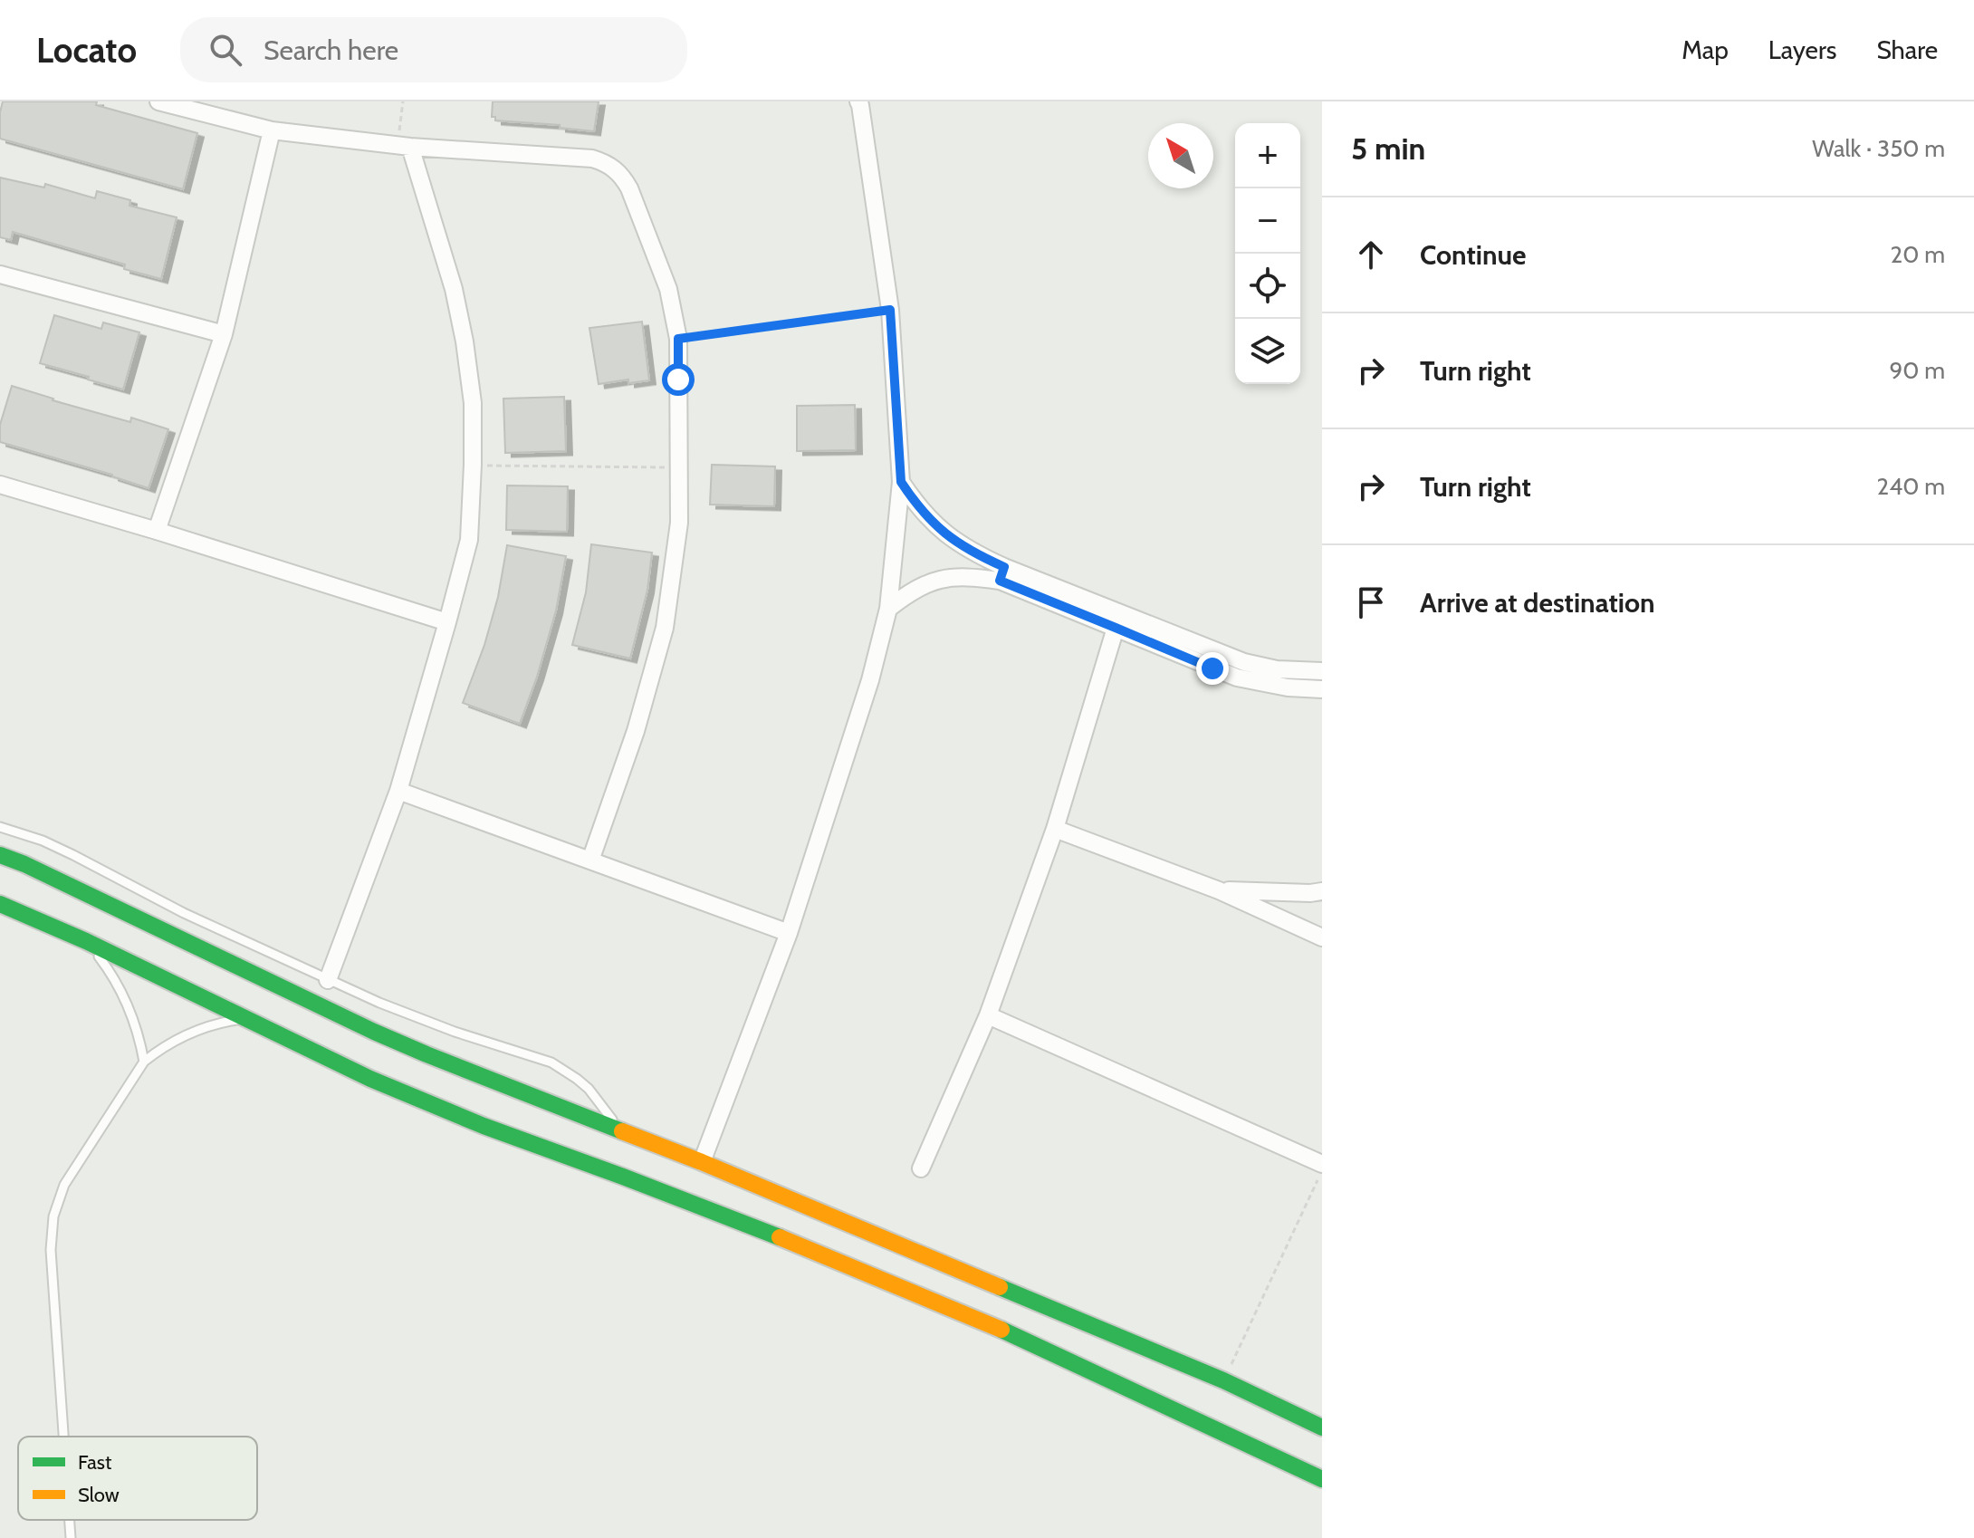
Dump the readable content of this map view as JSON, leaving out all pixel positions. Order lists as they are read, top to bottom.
{
  "legend": ["Fast", "Slow"],
  "north": "top left",
  "page": {
    "header": "Locato",
    "search": "Search here",
    "nav": ["Map", "Layers", "Share"],
    "heading": ["5 min", "Walk · 350 m"],
    "map_buttons": ["+", "−"],
    "list": [
      ["Continue", "20 m"],
      ["Turn right", "90 m"],
      ["Turn right", "240 m"],
      "Arrive at destination"
    ]
  }
}
